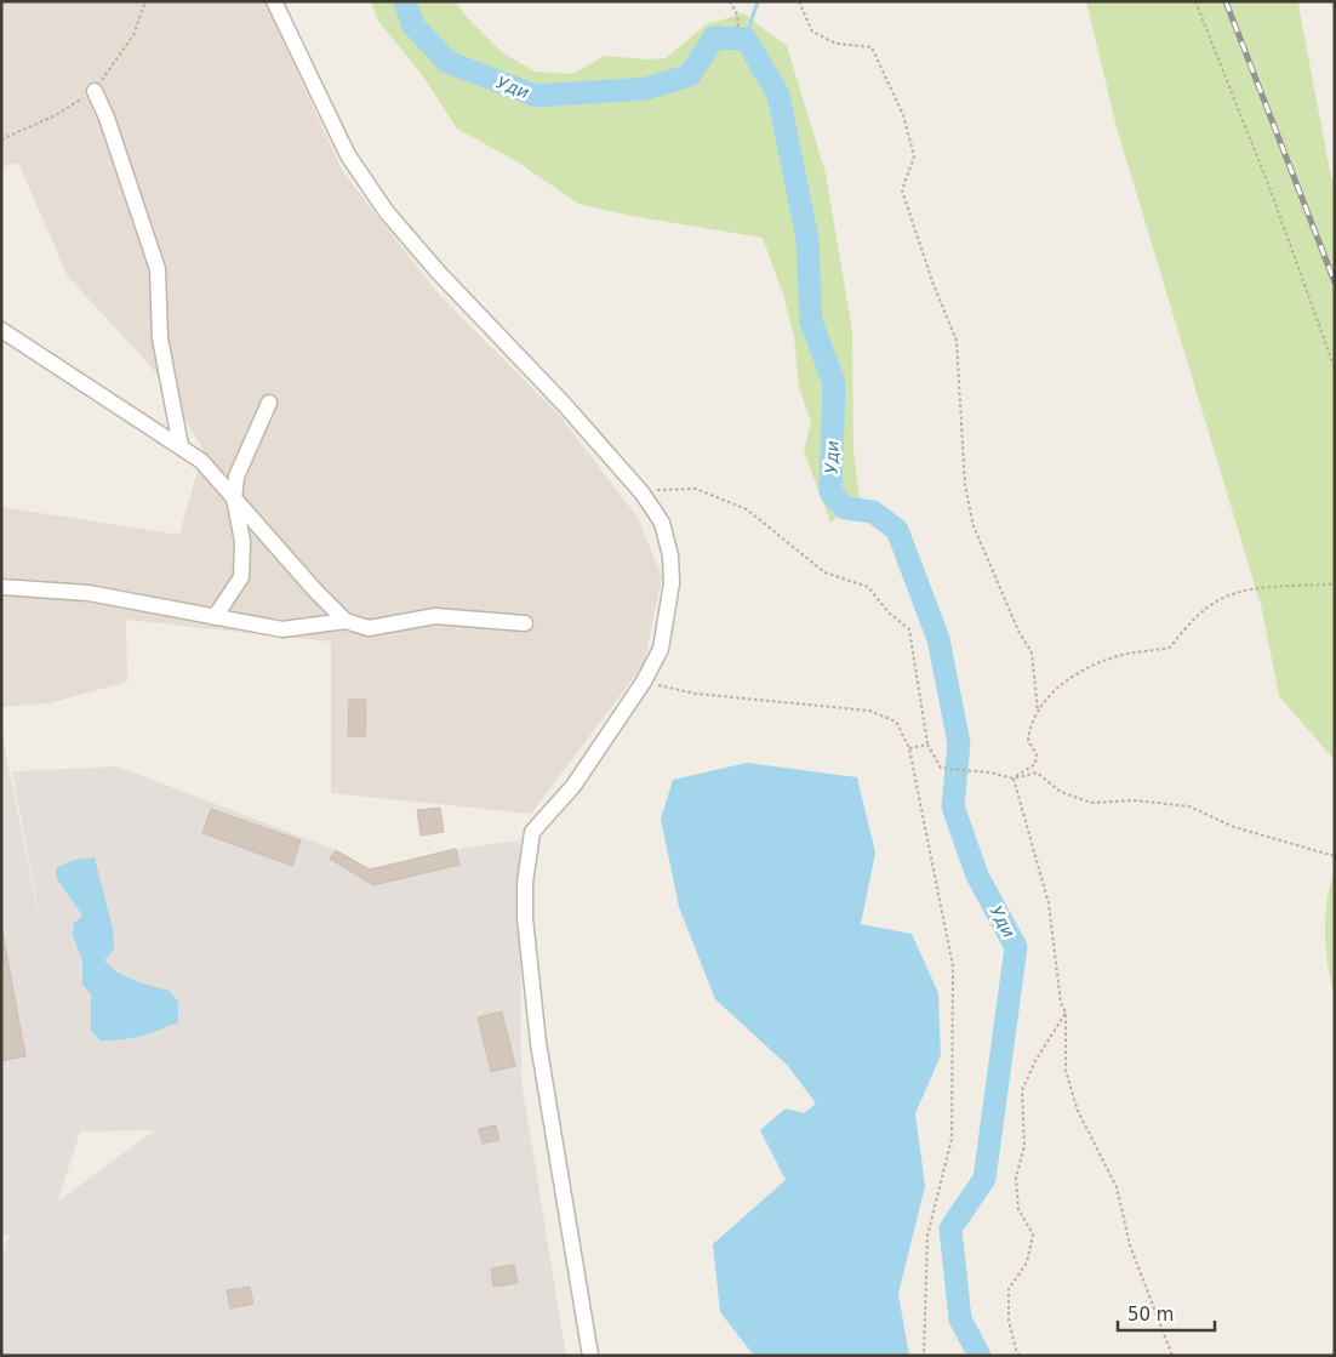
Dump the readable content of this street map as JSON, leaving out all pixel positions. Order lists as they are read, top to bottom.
{
  "water": ["Уди"],
  "scale_bar": "50 m"
}
